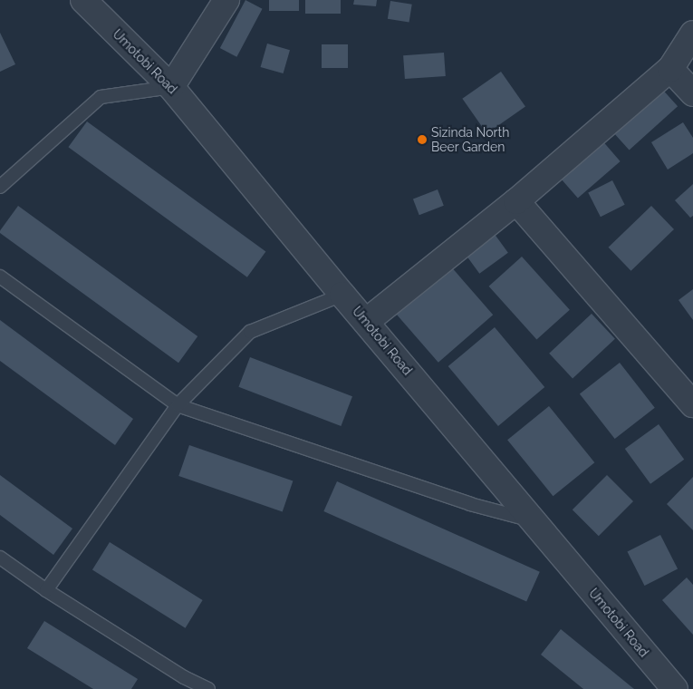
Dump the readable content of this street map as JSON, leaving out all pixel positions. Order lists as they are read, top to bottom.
{
  "streets": {
    "street": ["Umotobi Road"]
  },
  "places": ["Sizinda North Beer Garden"]
}
